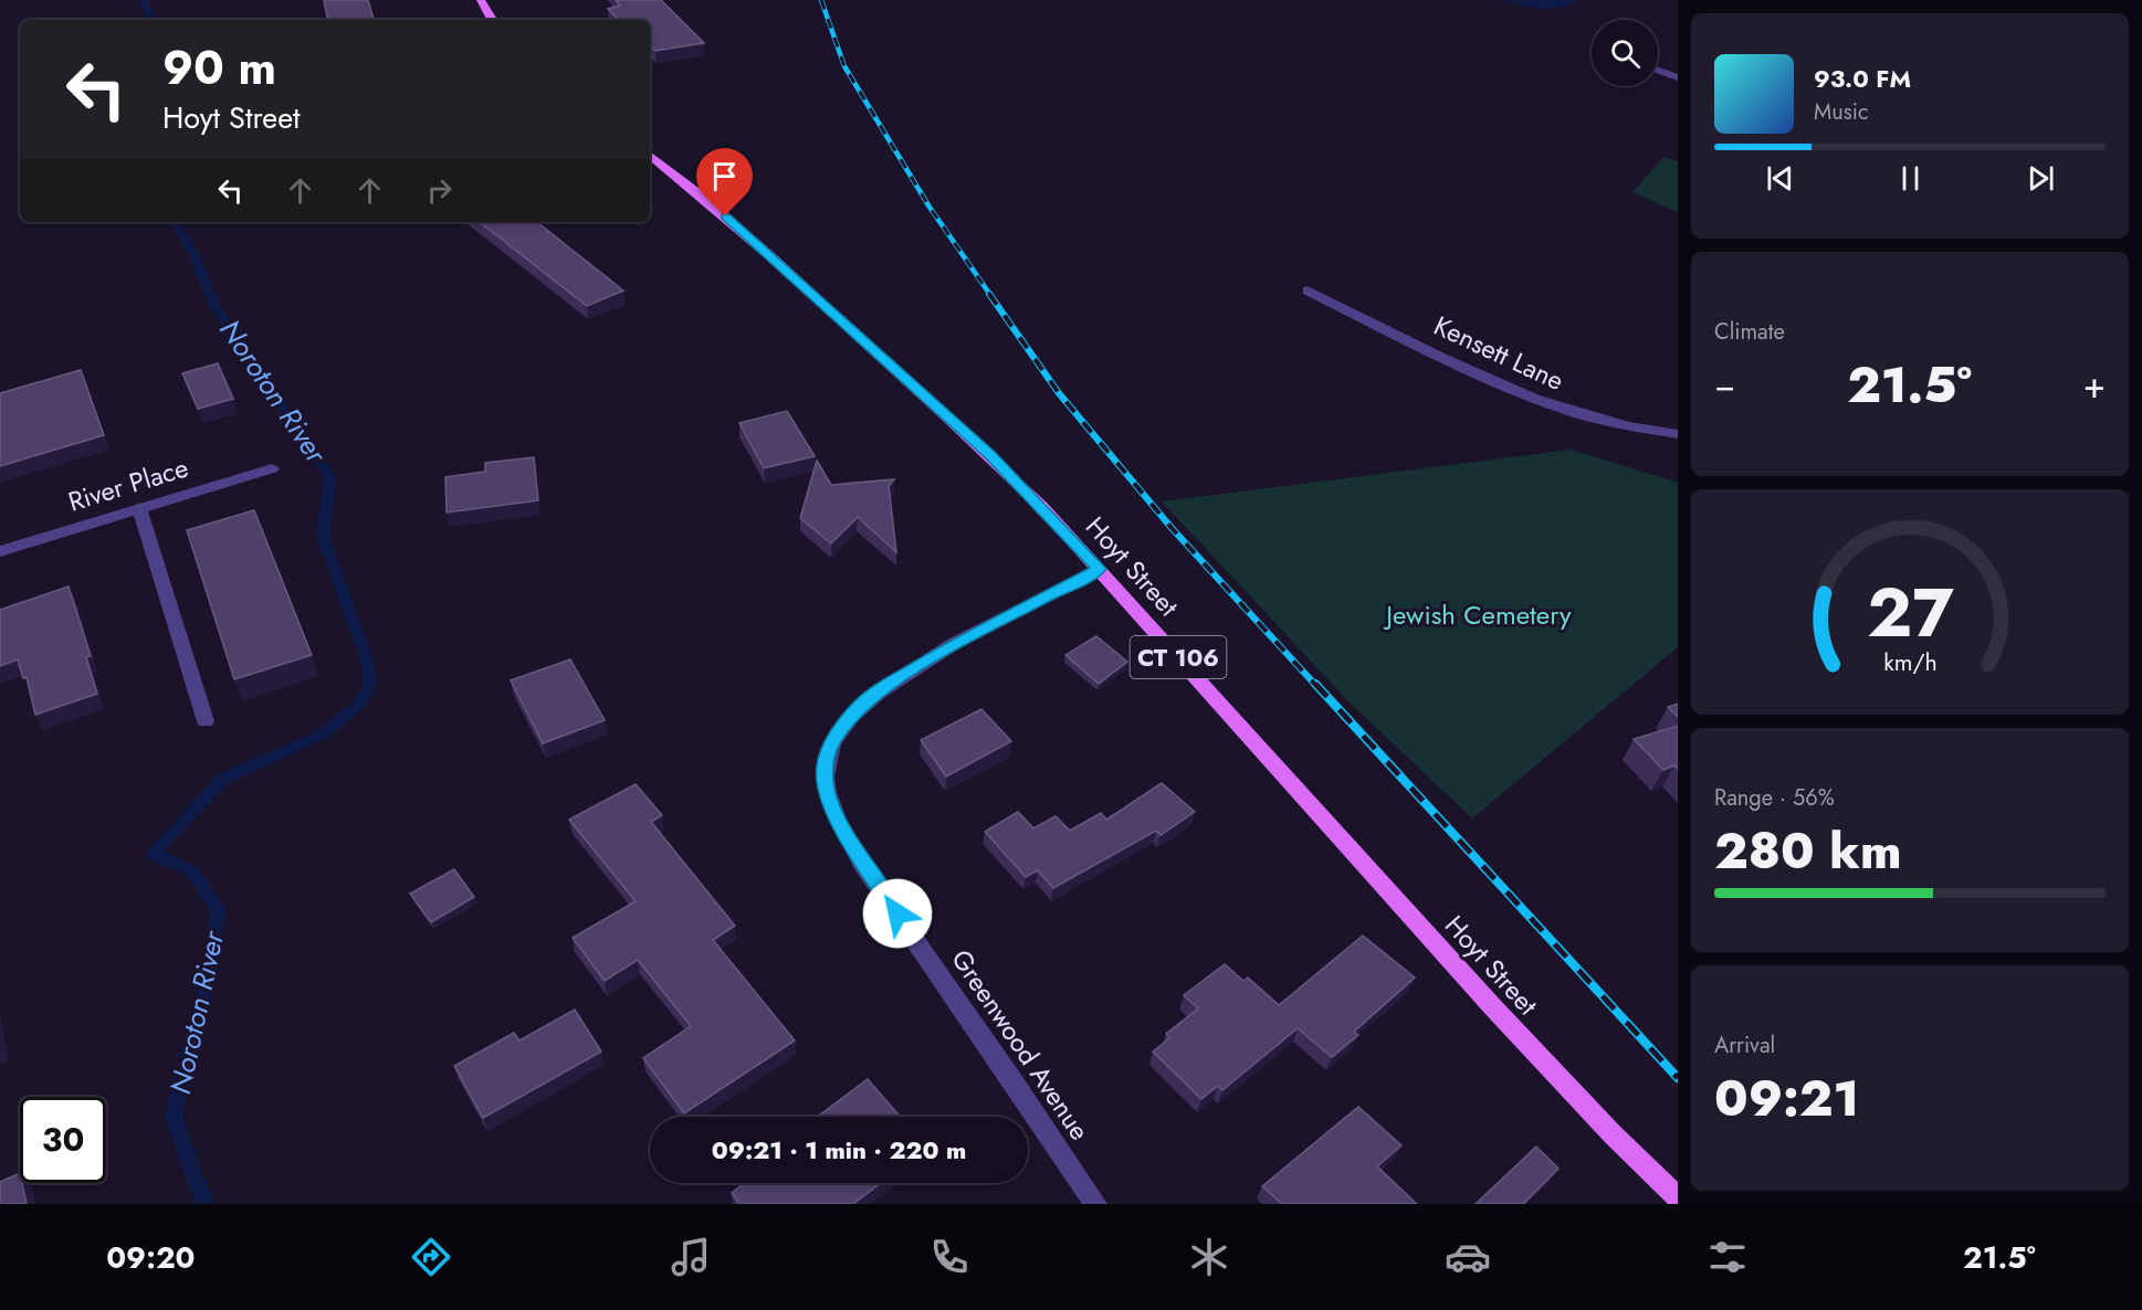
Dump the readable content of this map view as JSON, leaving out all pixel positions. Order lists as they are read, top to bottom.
{
  "streets": {
    "main road": ["Hoyt Street", "CT 106"],
    "street": ["Kensett Lane", "River Place", "Greenwood Avenue"]
  },
  "crossings": [
    ["Hoyt Street", "Greenwood Avenue"]
  ],
  "water": ["Noroton River"],
  "parks": ["Jewish Cemetery"],
  "page": {
    "turn": ["90 m", "Hoyt Street"],
    "song": ["93.0 FM", "Music"],
    "tile": [
      "Climate",
      ["Range · 56%", "280 km"],
      ["Arrival", "09:21"]
    ],
    "heat": ["−", "21.5°", "+"],
    "limit": "30",
    "trip": "09:21 · 1 min · 220 m",
    "tabs": ["09:20", "21.5°"],
    "gauge": ["27", "km/h"]
  }
}
